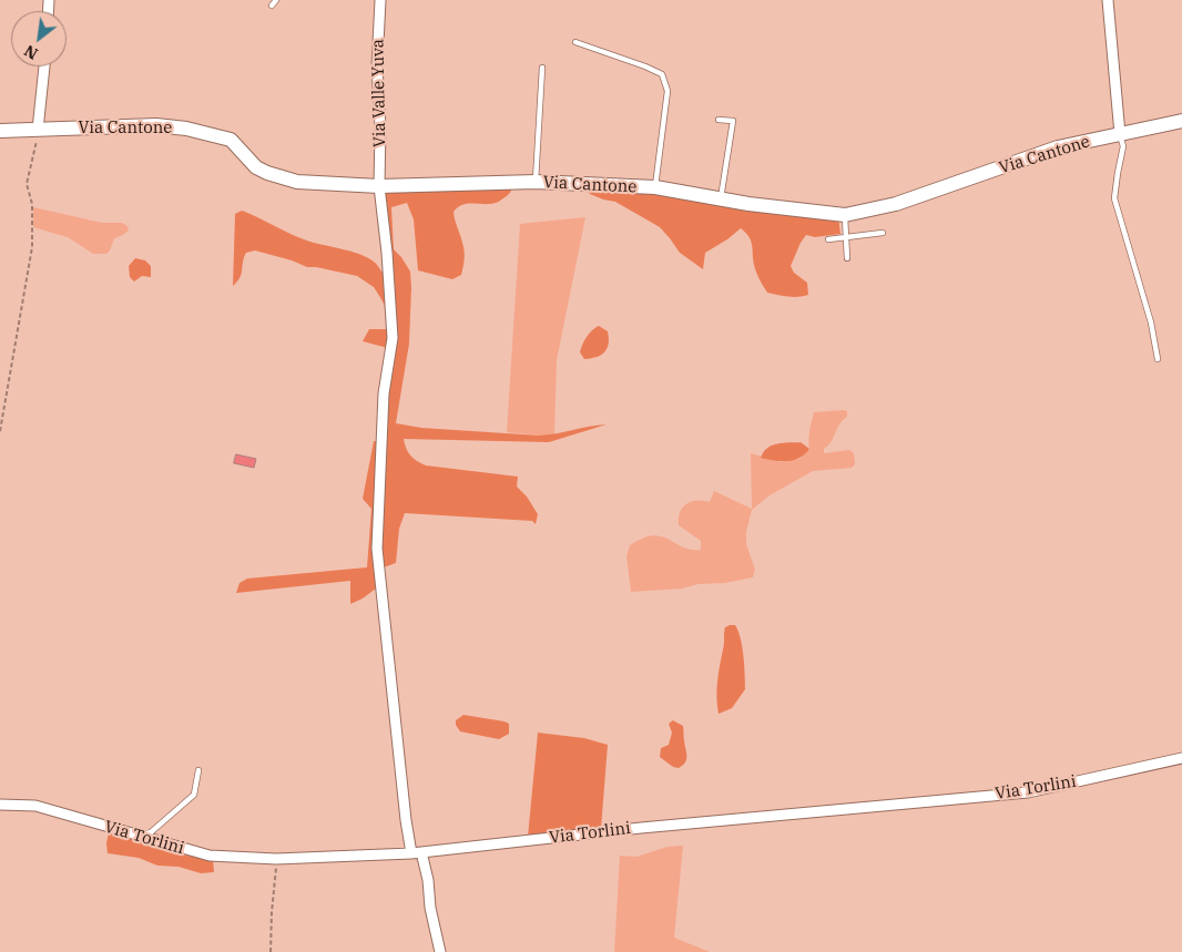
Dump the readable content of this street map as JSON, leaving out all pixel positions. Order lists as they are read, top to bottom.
{
  "streets": {
    "main road": ["Via Cantone"],
    "street": ["Via Valle Yuva", "Via Torlini"]
  },
  "crossings": [
    ["Via Valle Yuva", "Via Cantone"],
    ["Via Valle Yuva", "Via Torlini"]
  ],
  "north": "bottom left"
}
